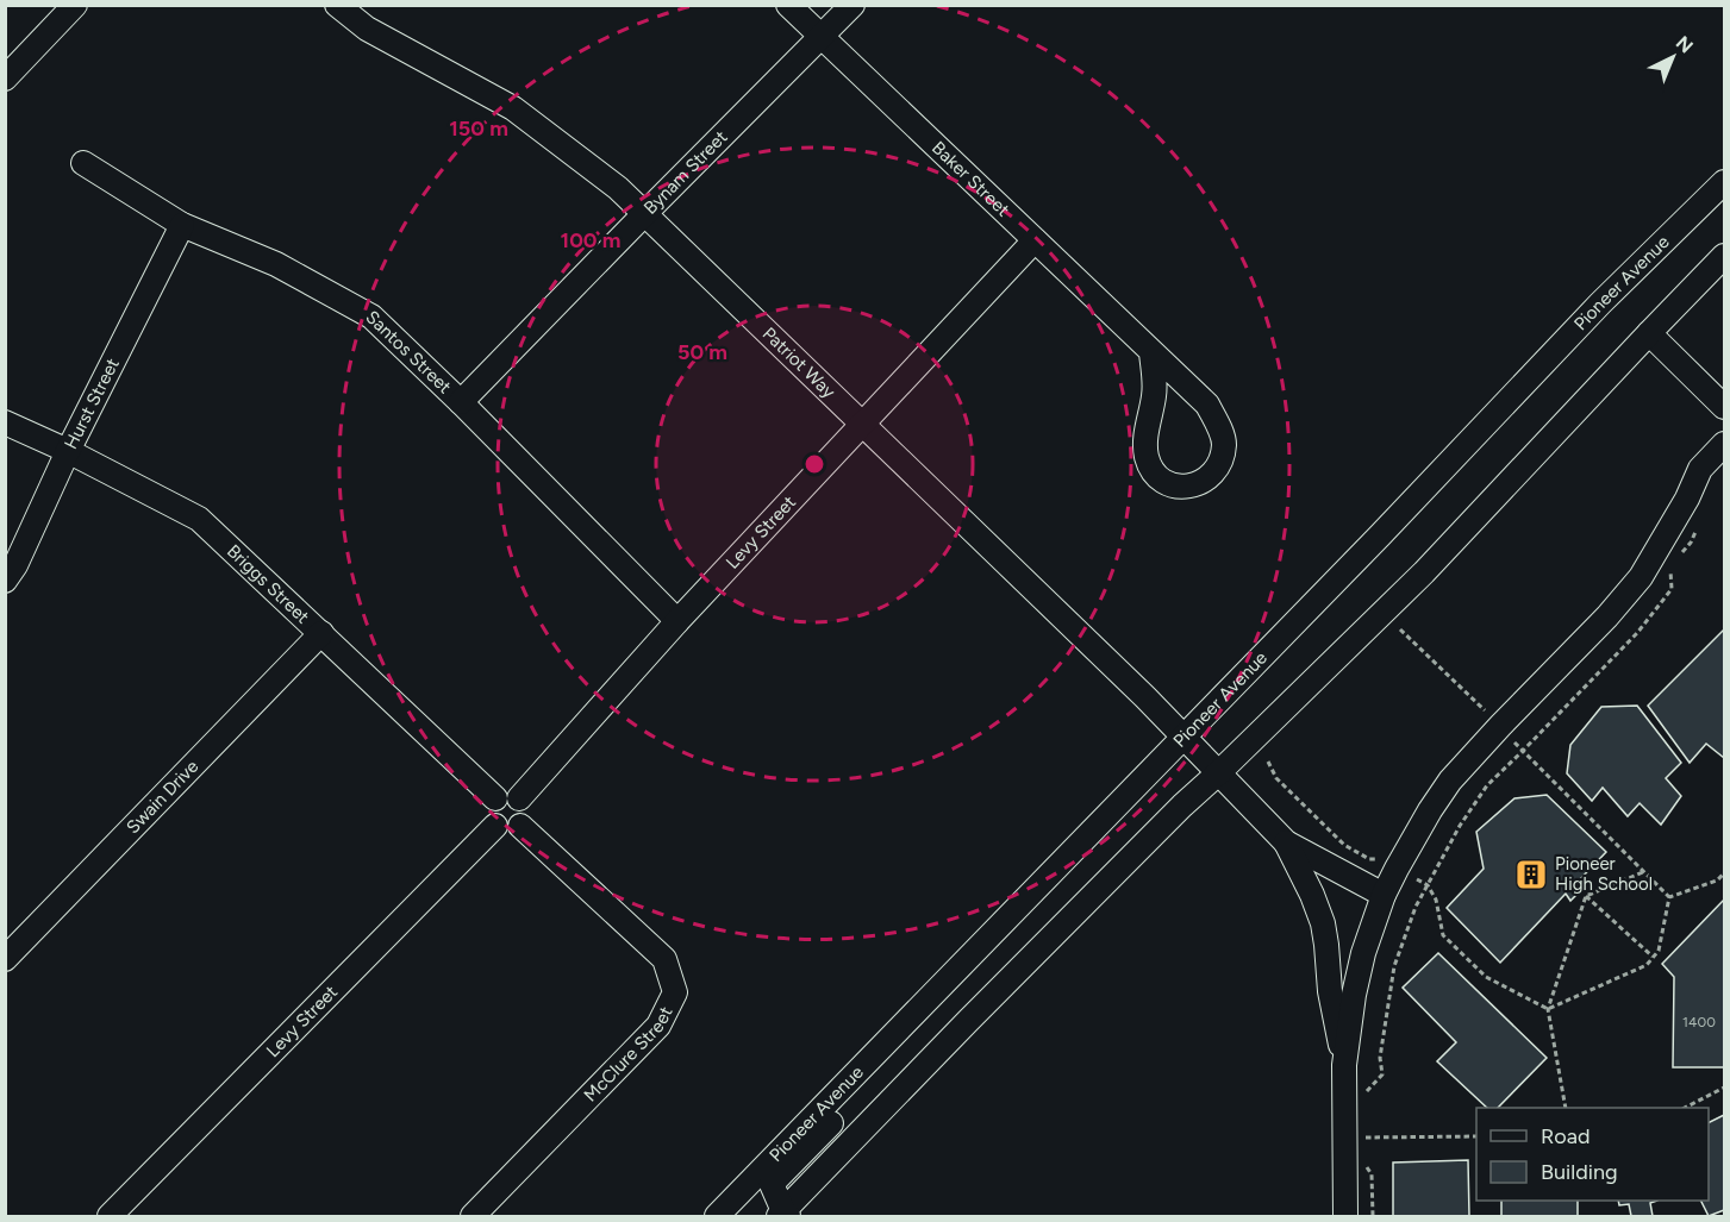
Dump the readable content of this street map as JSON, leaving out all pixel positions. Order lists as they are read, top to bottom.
{
  "streets": {
    "street": [
      "Bynam Street",
      "Baker Street",
      "Pioneer Avenue",
      "Santos Street",
      "Patriot Way",
      "Hurst Street",
      "Levy Street",
      "Briggs Street",
      "Swain Drive",
      "McClure Street"
    ]
  },
  "crossings": [
    ["Bynam Street", "Baker Street"],
    ["Bynam Street", "Santos Street"],
    ["Bynam Street", "Patriot Way"],
    ["Baker Street", "Levy Street"],
    ["Pioneer Avenue", "Patriot Way"],
    ["Santos Street", "Hurst Street"],
    ["Santos Street", "Levy Street"],
    ["Patriot Way", "Levy Street"],
    ["Hurst Street", "Briggs Street"],
    ["Levy Street", "Briggs Street"],
    ["Levy Street", "McClure Street"],
    ["Briggs Street", "Swain Drive"],
    ["Briggs Street", "McClure Street"]
  ],
  "places": {
    "building": ["Pioneer High School"]
  },
  "house_numbers": ["1400"],
  "legend": ["Road", "Building"],
  "north": "top right",
  "rings": ["150 m", "100 m", "50 m"]
}
